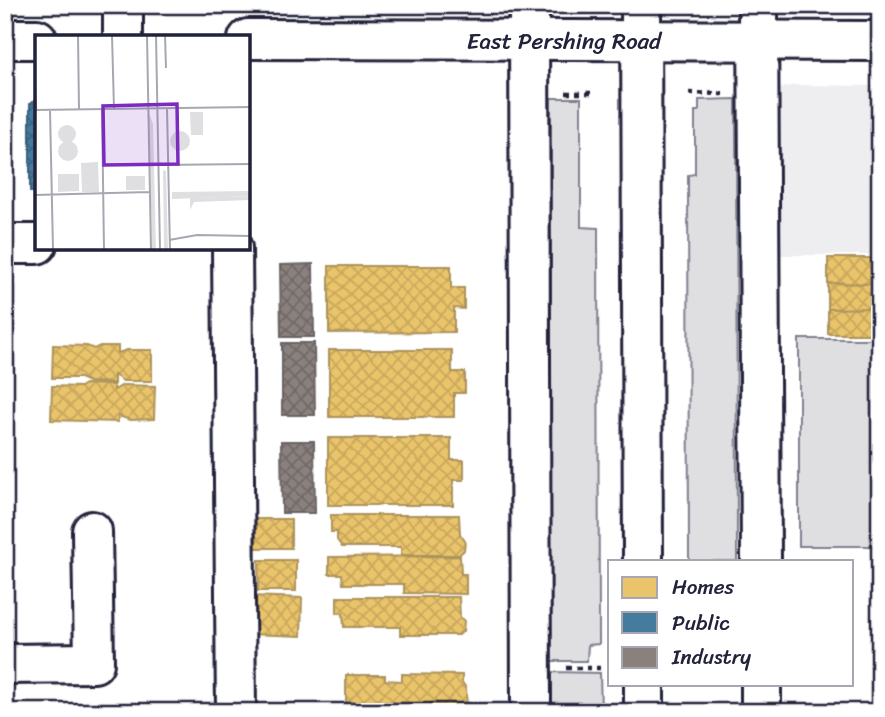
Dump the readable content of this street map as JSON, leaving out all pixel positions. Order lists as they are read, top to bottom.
{
  "streets": {
    "street": ["East Pershing Road"]
  },
  "legend": ["Homes", "Public", "Industry"]
}
